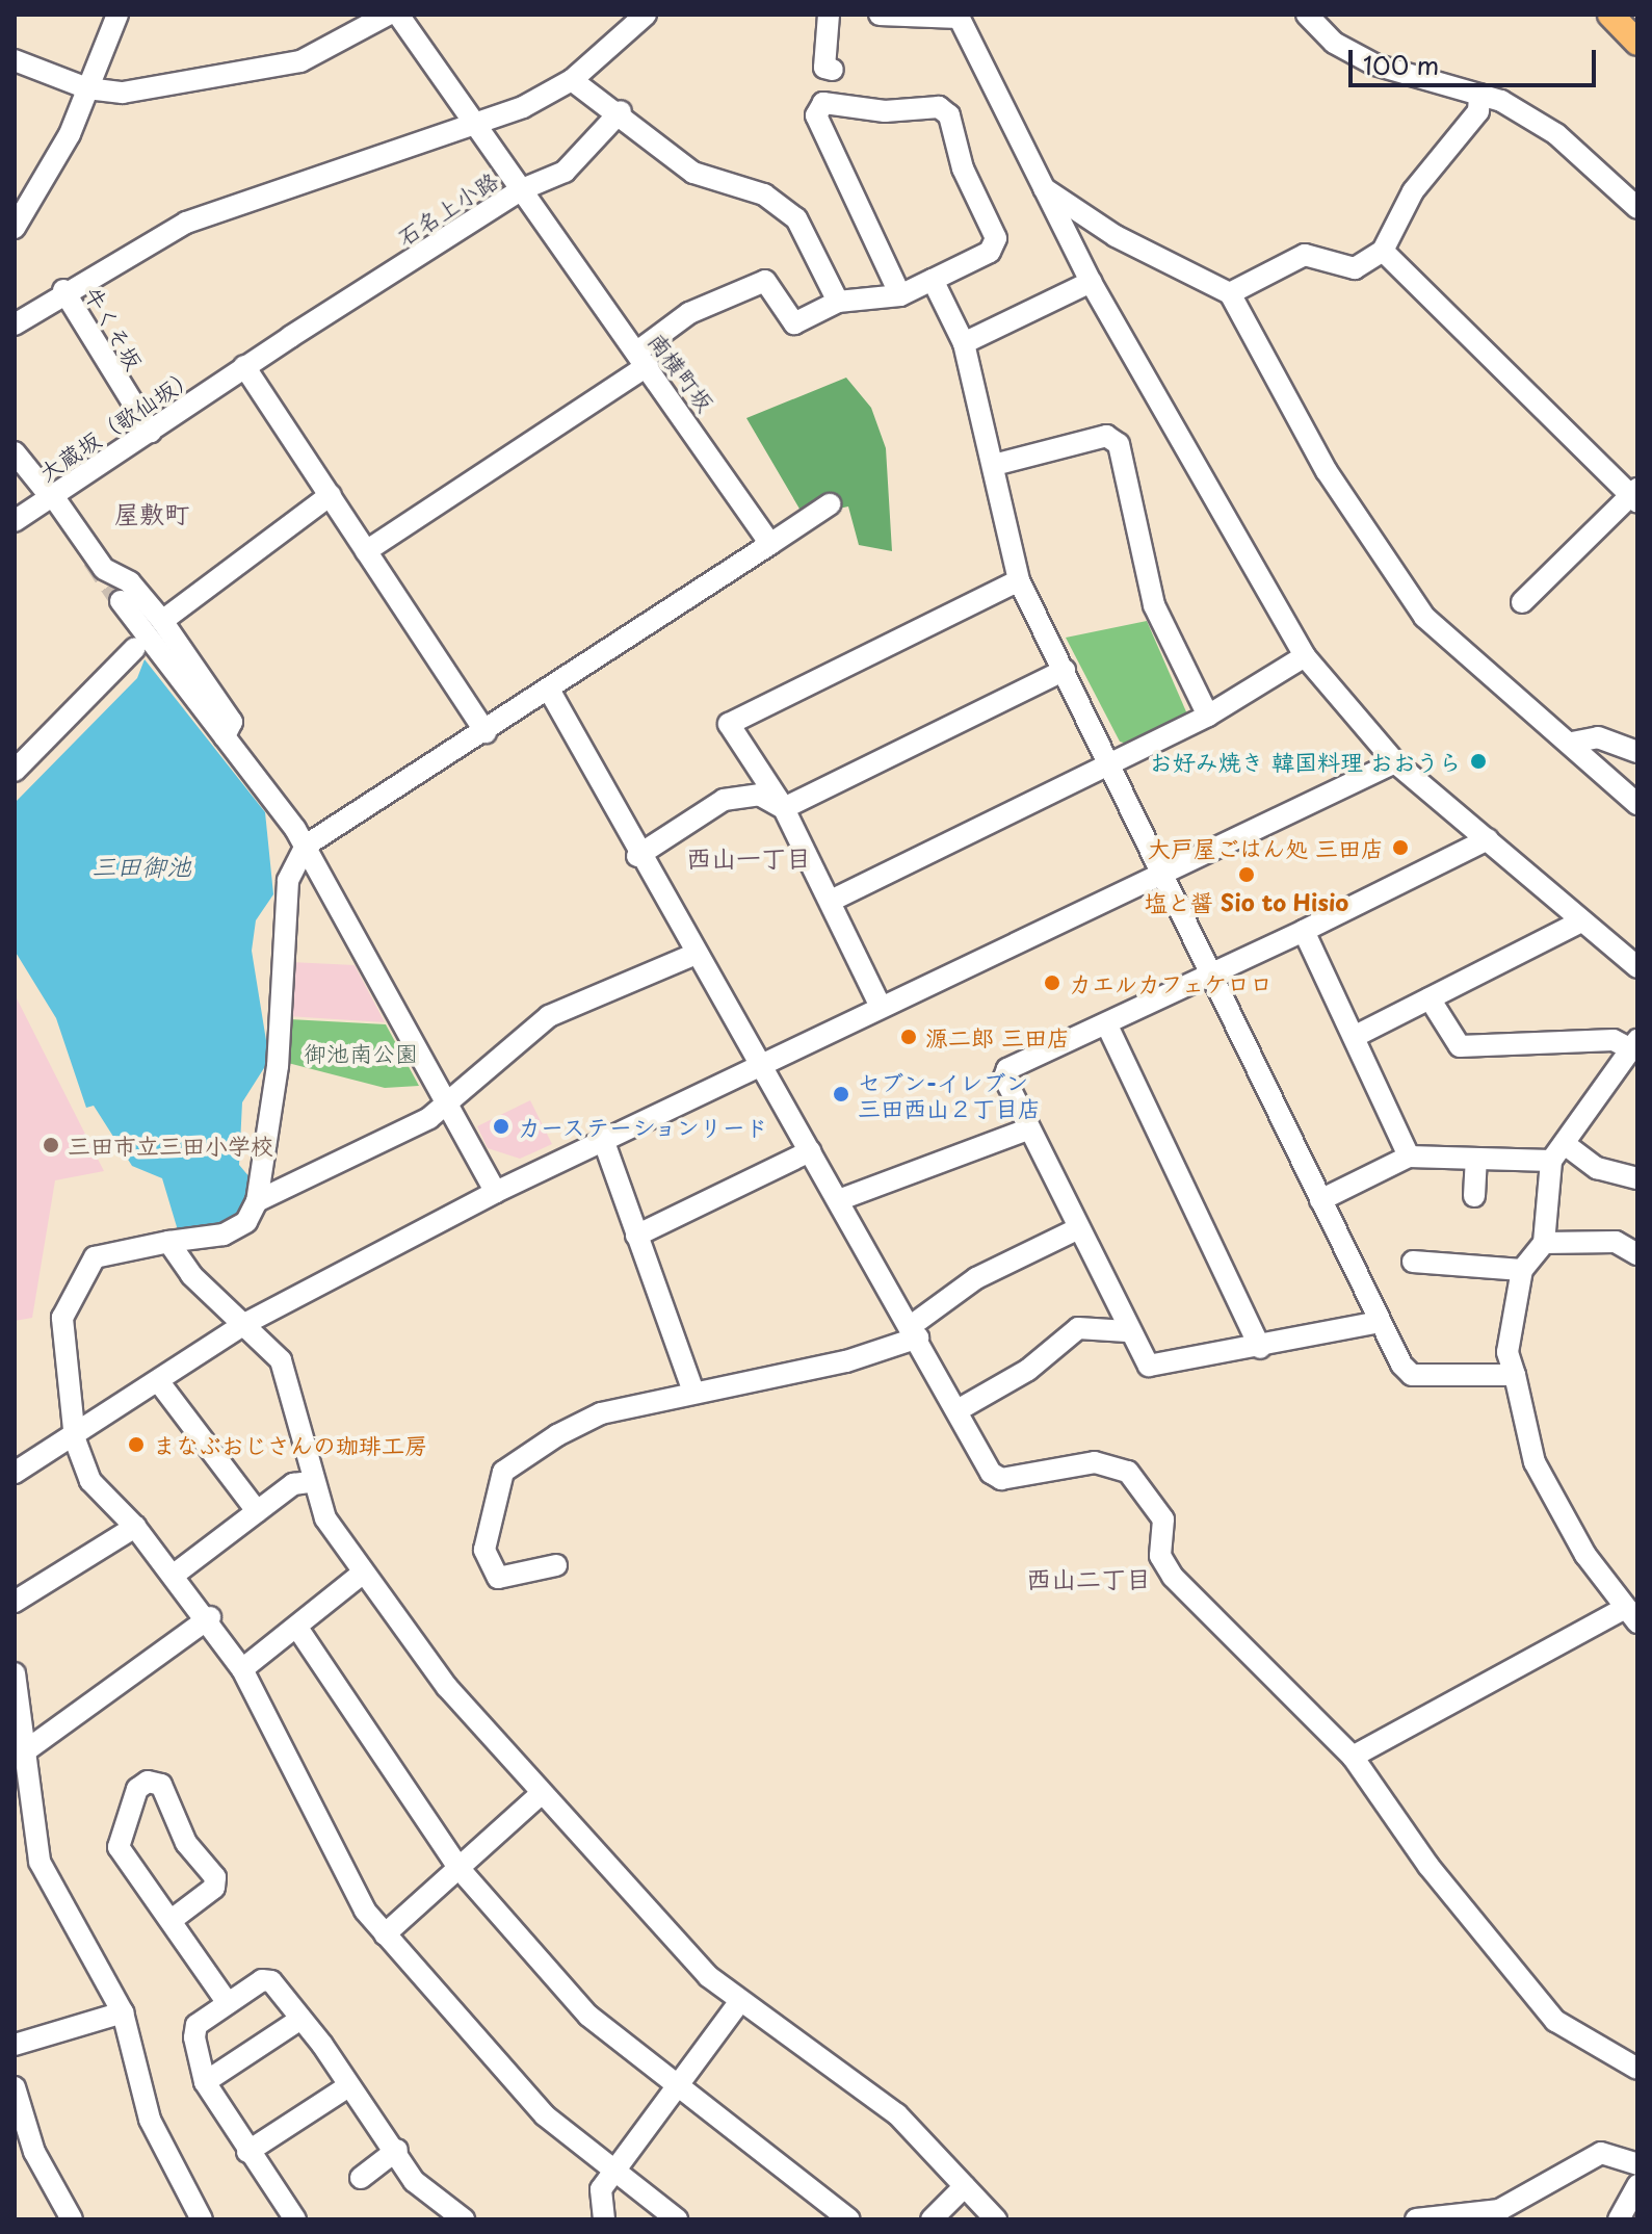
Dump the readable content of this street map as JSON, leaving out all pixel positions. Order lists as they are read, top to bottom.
{
  "streets": {
    "street": [
      "石名上小路",
      "牛くそ坂",
      "南横町坂",
      "大蔵坂（歌仙坂）"
    ]
  },
  "crossings": [
    ["石名上小路", "南横町坂"],
    ["石名上小路", "大蔵坂（歌仙坂）"],
    ["牛くそ坂", "大蔵坂（歌仙坂）"]
  ],
  "districts": ["屋敷町", "西山一丁目", "西山二丁目"],
  "water": ["三田御池"],
  "parks": ["御池南公園"],
  "places": [
    "お好み焼き 韓国料理 おおうら",
    "大戸屋ごはん処 三田店",
    "塩と醤 Sio to Hisio",
    "カエルカフェケロロ",
    "源二郎 三田店",
    "セブン-イレブン 三田西山２丁目店",
    "カーステーションリード",
    "三田市立三田小学校",
    "まなぶおじさんの珈琲工房"
  ],
  "scale_bar": "100 m"
}
